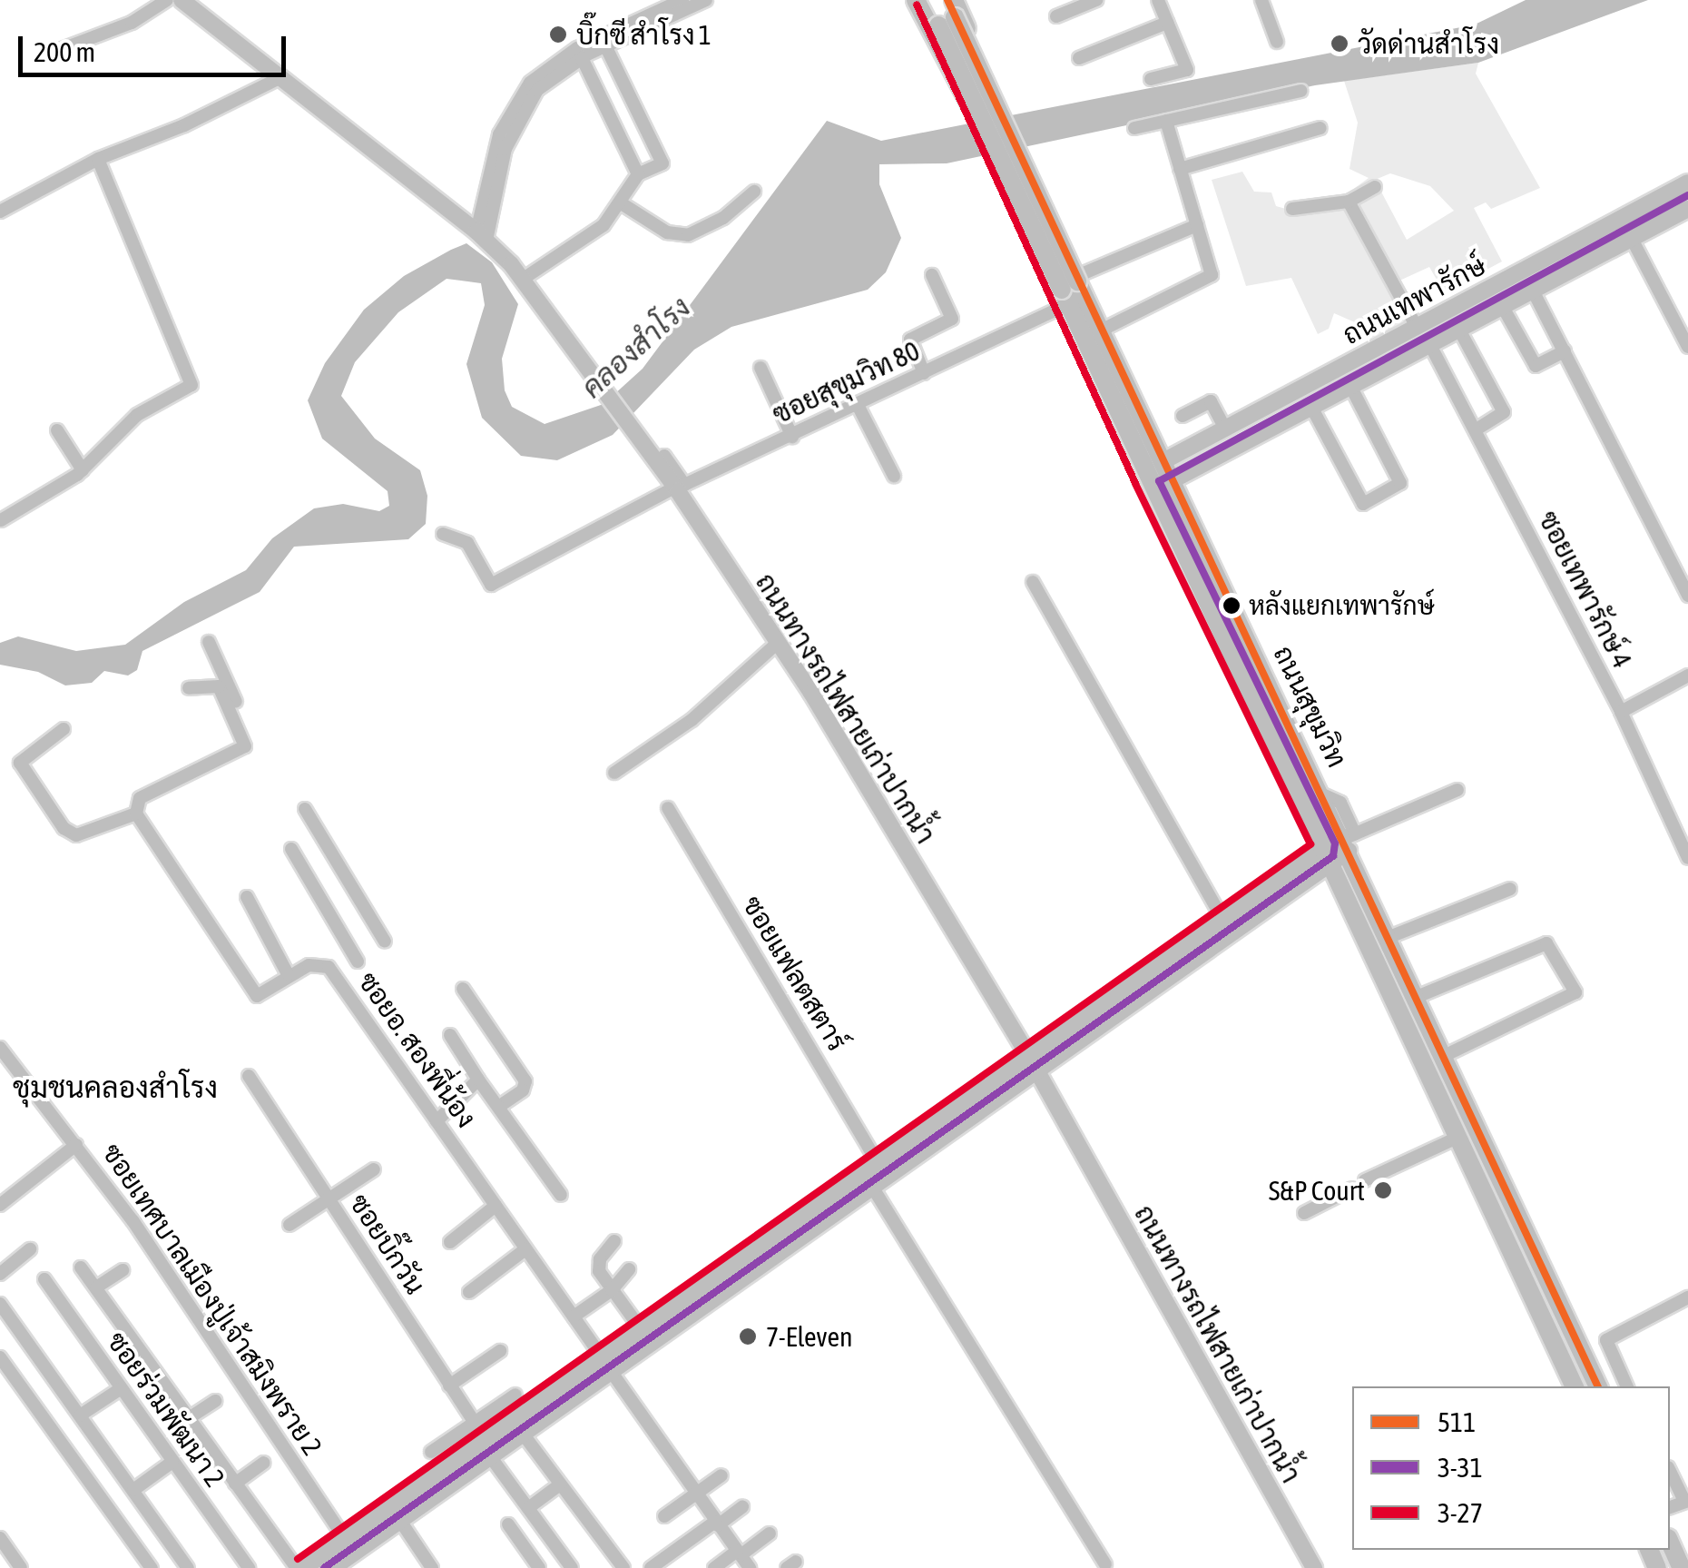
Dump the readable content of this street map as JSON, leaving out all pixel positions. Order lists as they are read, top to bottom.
{
  "streets": {
    "highway": ["ถนนสุขุมวิท"],
    "main road": ["ถนนเทพารักษ์", "ถนนทางรถไฟสายเก่าปากน้ำ"],
    "street": [
      "ซอยสุขุมวิท 80",
      "ซอยเทพารักษ์ 4",
      "ซอยแฟลตสตาร์",
      "ซอยอ. สองพี่น้อง",
      "ซอยบิ๊กวัน",
      "ซอยเทศบาลเมืองปู่เจ้าสมิงพราย 2",
      "ซอยร่วมพัฒนา 2"
    ]
  },
  "crossings": [
    ["ถนนเทพารักษ์", "ซอยเทพารักษ์ 4"],
    ["ถนนเทพารักษ์", "ถนนสุขุมวิท"],
    ["ซอยสุขุมวิท 80", "ถนนสุขุมวิท"],
    ["ซอยสุขุมวิท 80", "ถนนทางรถไฟสายเก่าปากน้ำ"]
  ],
  "districts": ["ชุมชนคลองสำโรง"],
  "water": ["คลองสำโรง"],
  "places": [
    "บิ๊กซี สำโรง 1",
    "วัดด่านสำโรง",
    "หลังแยกเทพารักษ์",
    "S&P Court",
    "7-Eleven"
  ],
  "lines": ["transit line 511", "transit line 3-27", "transit line 3-31"],
  "legend": ["511", "3-31", "3-27"],
  "scale_bar": "200 m"
}
